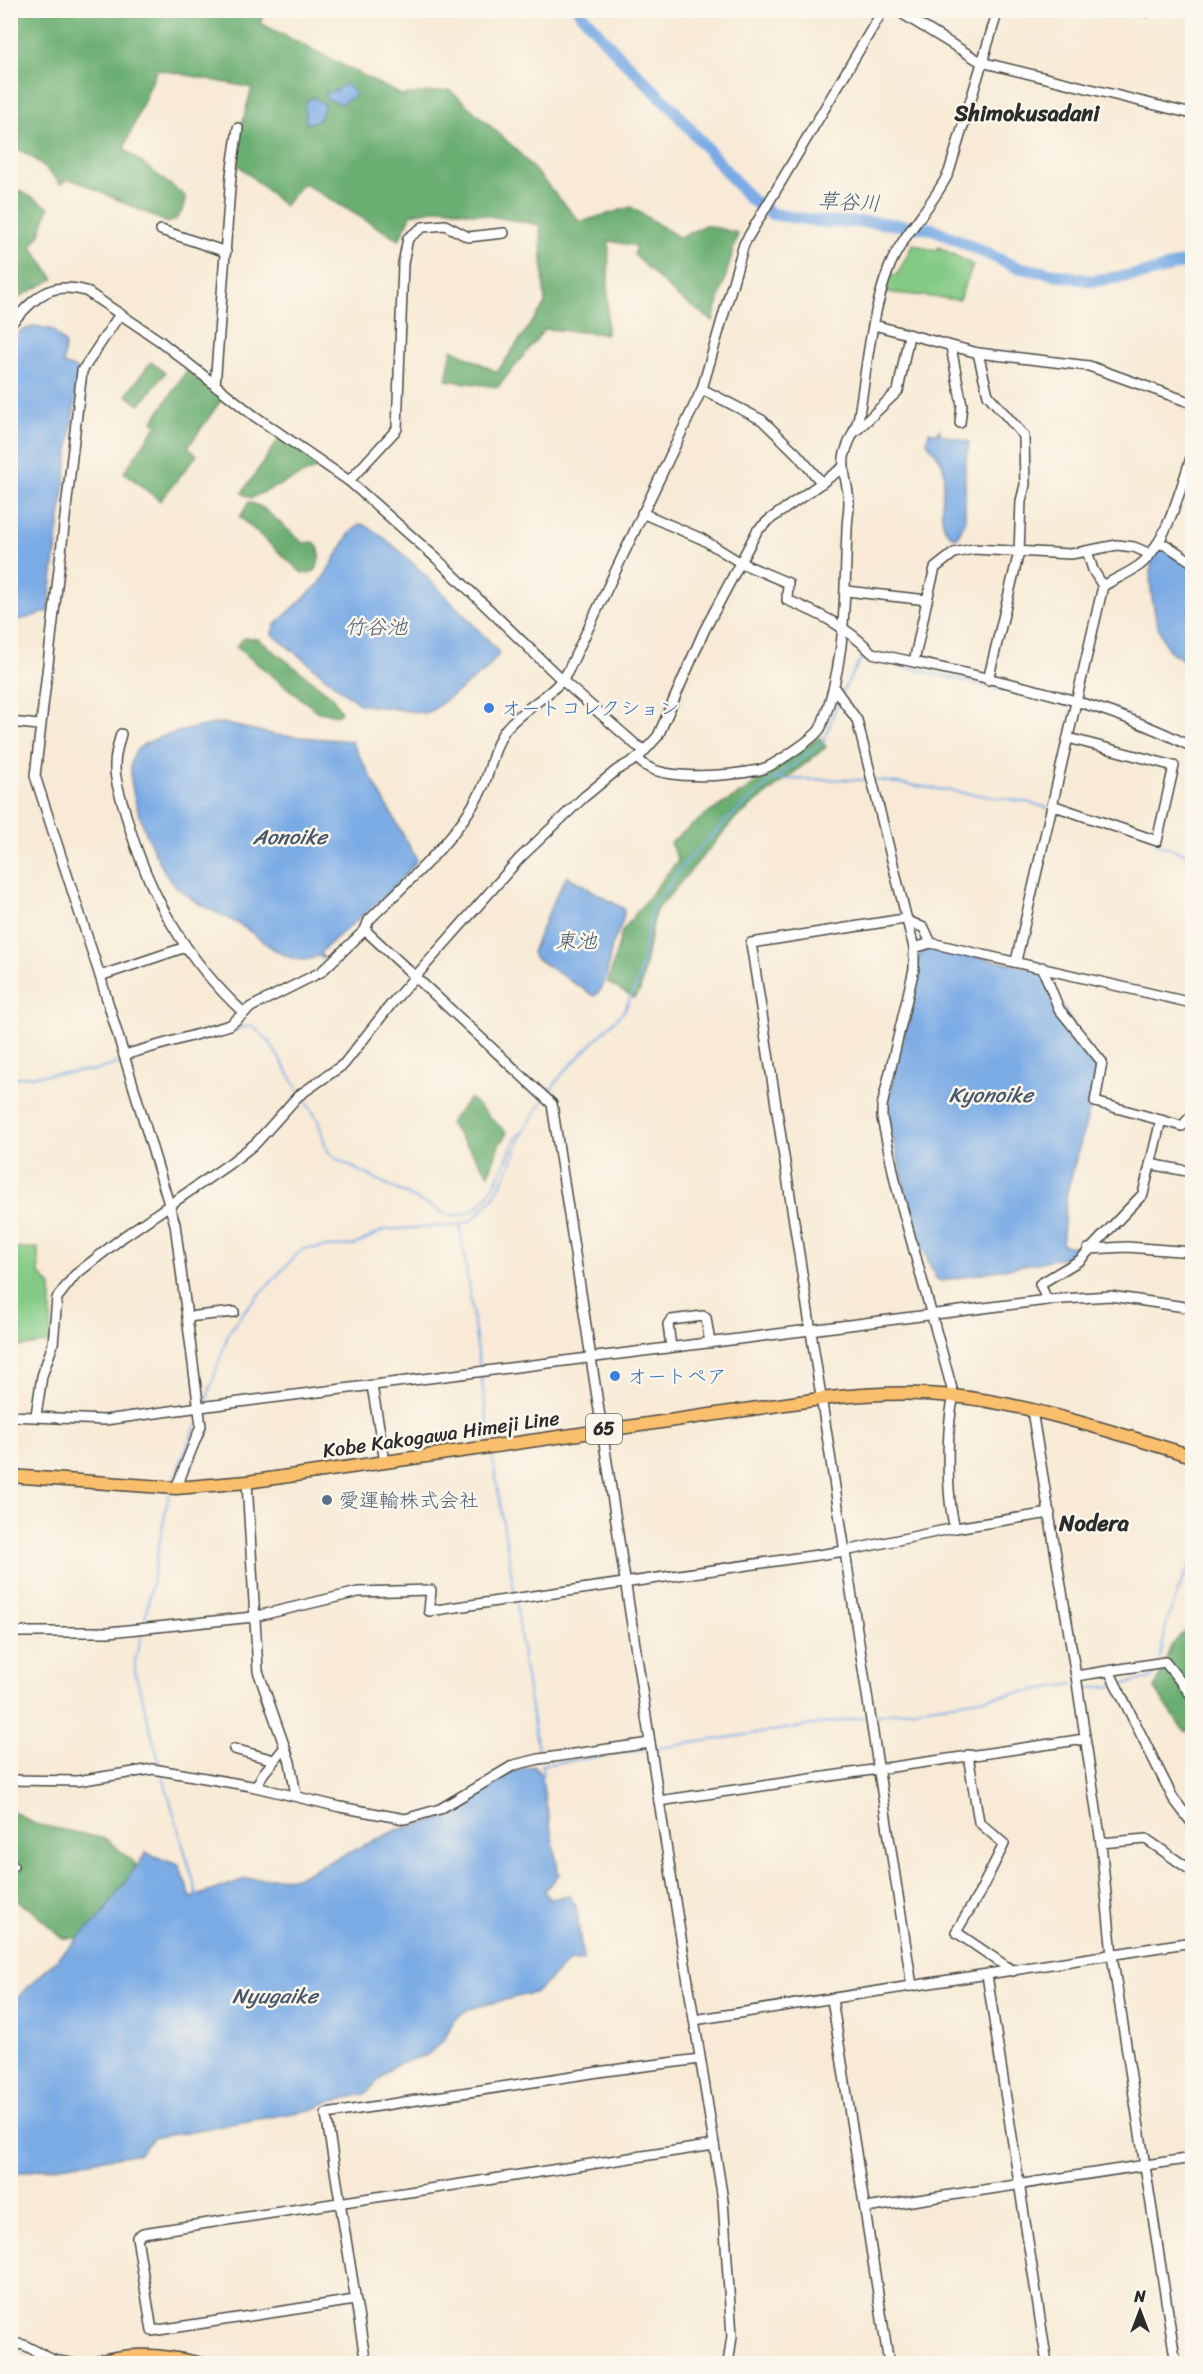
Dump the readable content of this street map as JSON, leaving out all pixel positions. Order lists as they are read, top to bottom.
{
  "streets": {
    "main road": ["65", "Kobe Kakogawa Himeji Line"]
  },
  "districts": ["Shimokusadani", "Nodera"],
  "water": [
    "草谷川",
    "竹谷池",
    "Aonoike",
    "東池",
    "Kyonoike",
    "Nyugaike"
  ],
  "places": ["オートコレクション", "オートペア", "愛運輸株式会社"],
  "north": "top"
}
